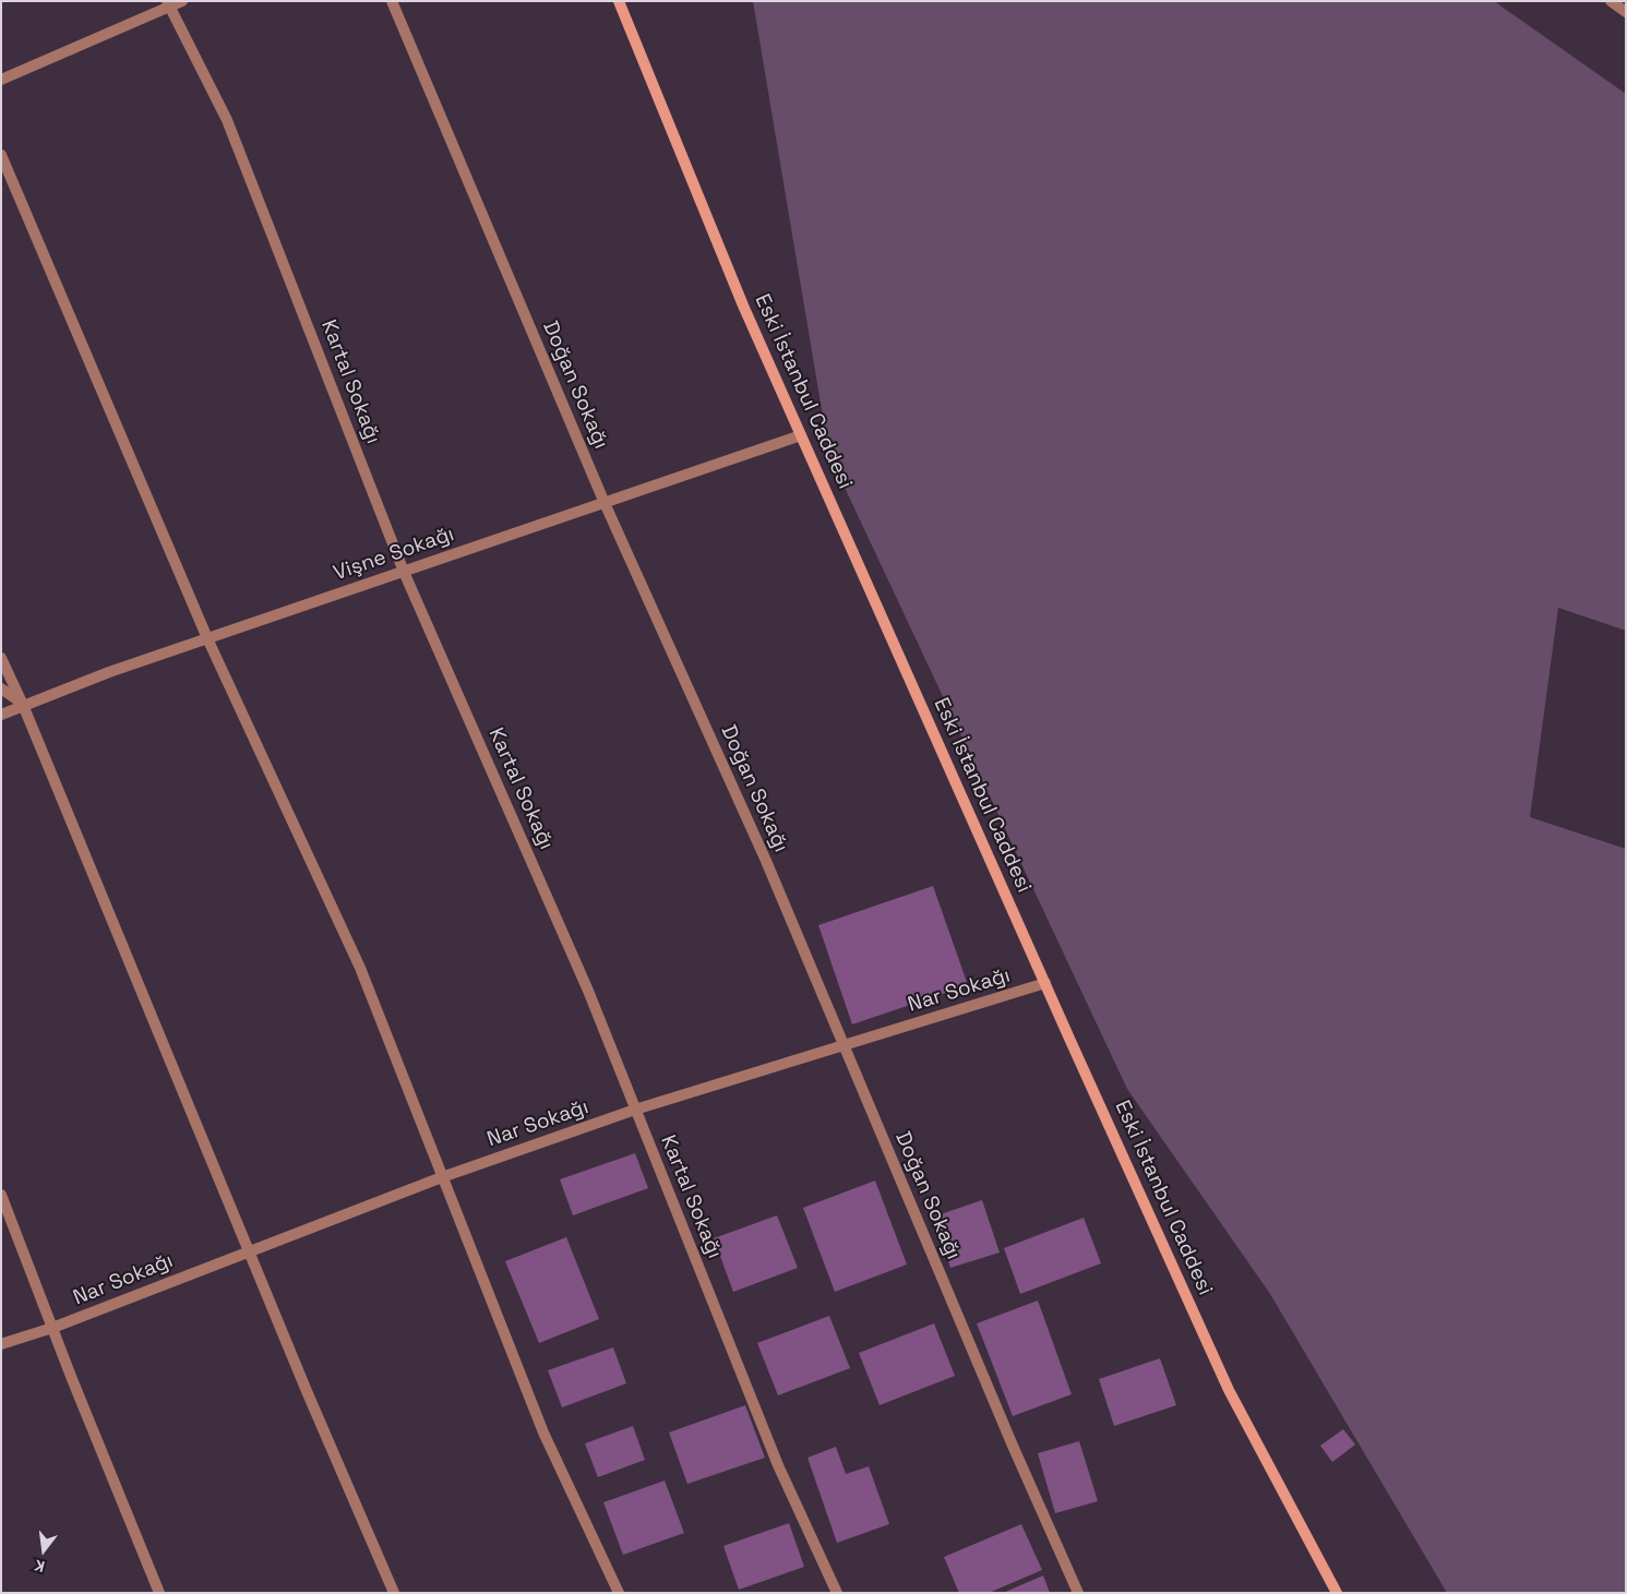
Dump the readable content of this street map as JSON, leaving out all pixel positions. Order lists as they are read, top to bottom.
{
  "streets": {
    "main road": ["Eski İstanbul Caddesi"],
    "street": [
      "Kartal Sokağı",
      "Doğan Sokağı",
      "Vişne Sokağı",
      "Nar Sokağı"
    ]
  },
  "crossings": [
    ["Kartal Sokağı", "Vişne Sokağı"],
    ["Kartal Sokağı", "Nar Sokağı"],
    ["Doğan Sokağı", "Vişne Sokağı"],
    ["Doğan Sokağı", "Nar Sokağı"],
    ["Eski İstanbul Caddesi", "Vişne Sokağı"],
    ["Eski İstanbul Caddesi", "Nar Sokağı"]
  ],
  "north": "bottom"
}
